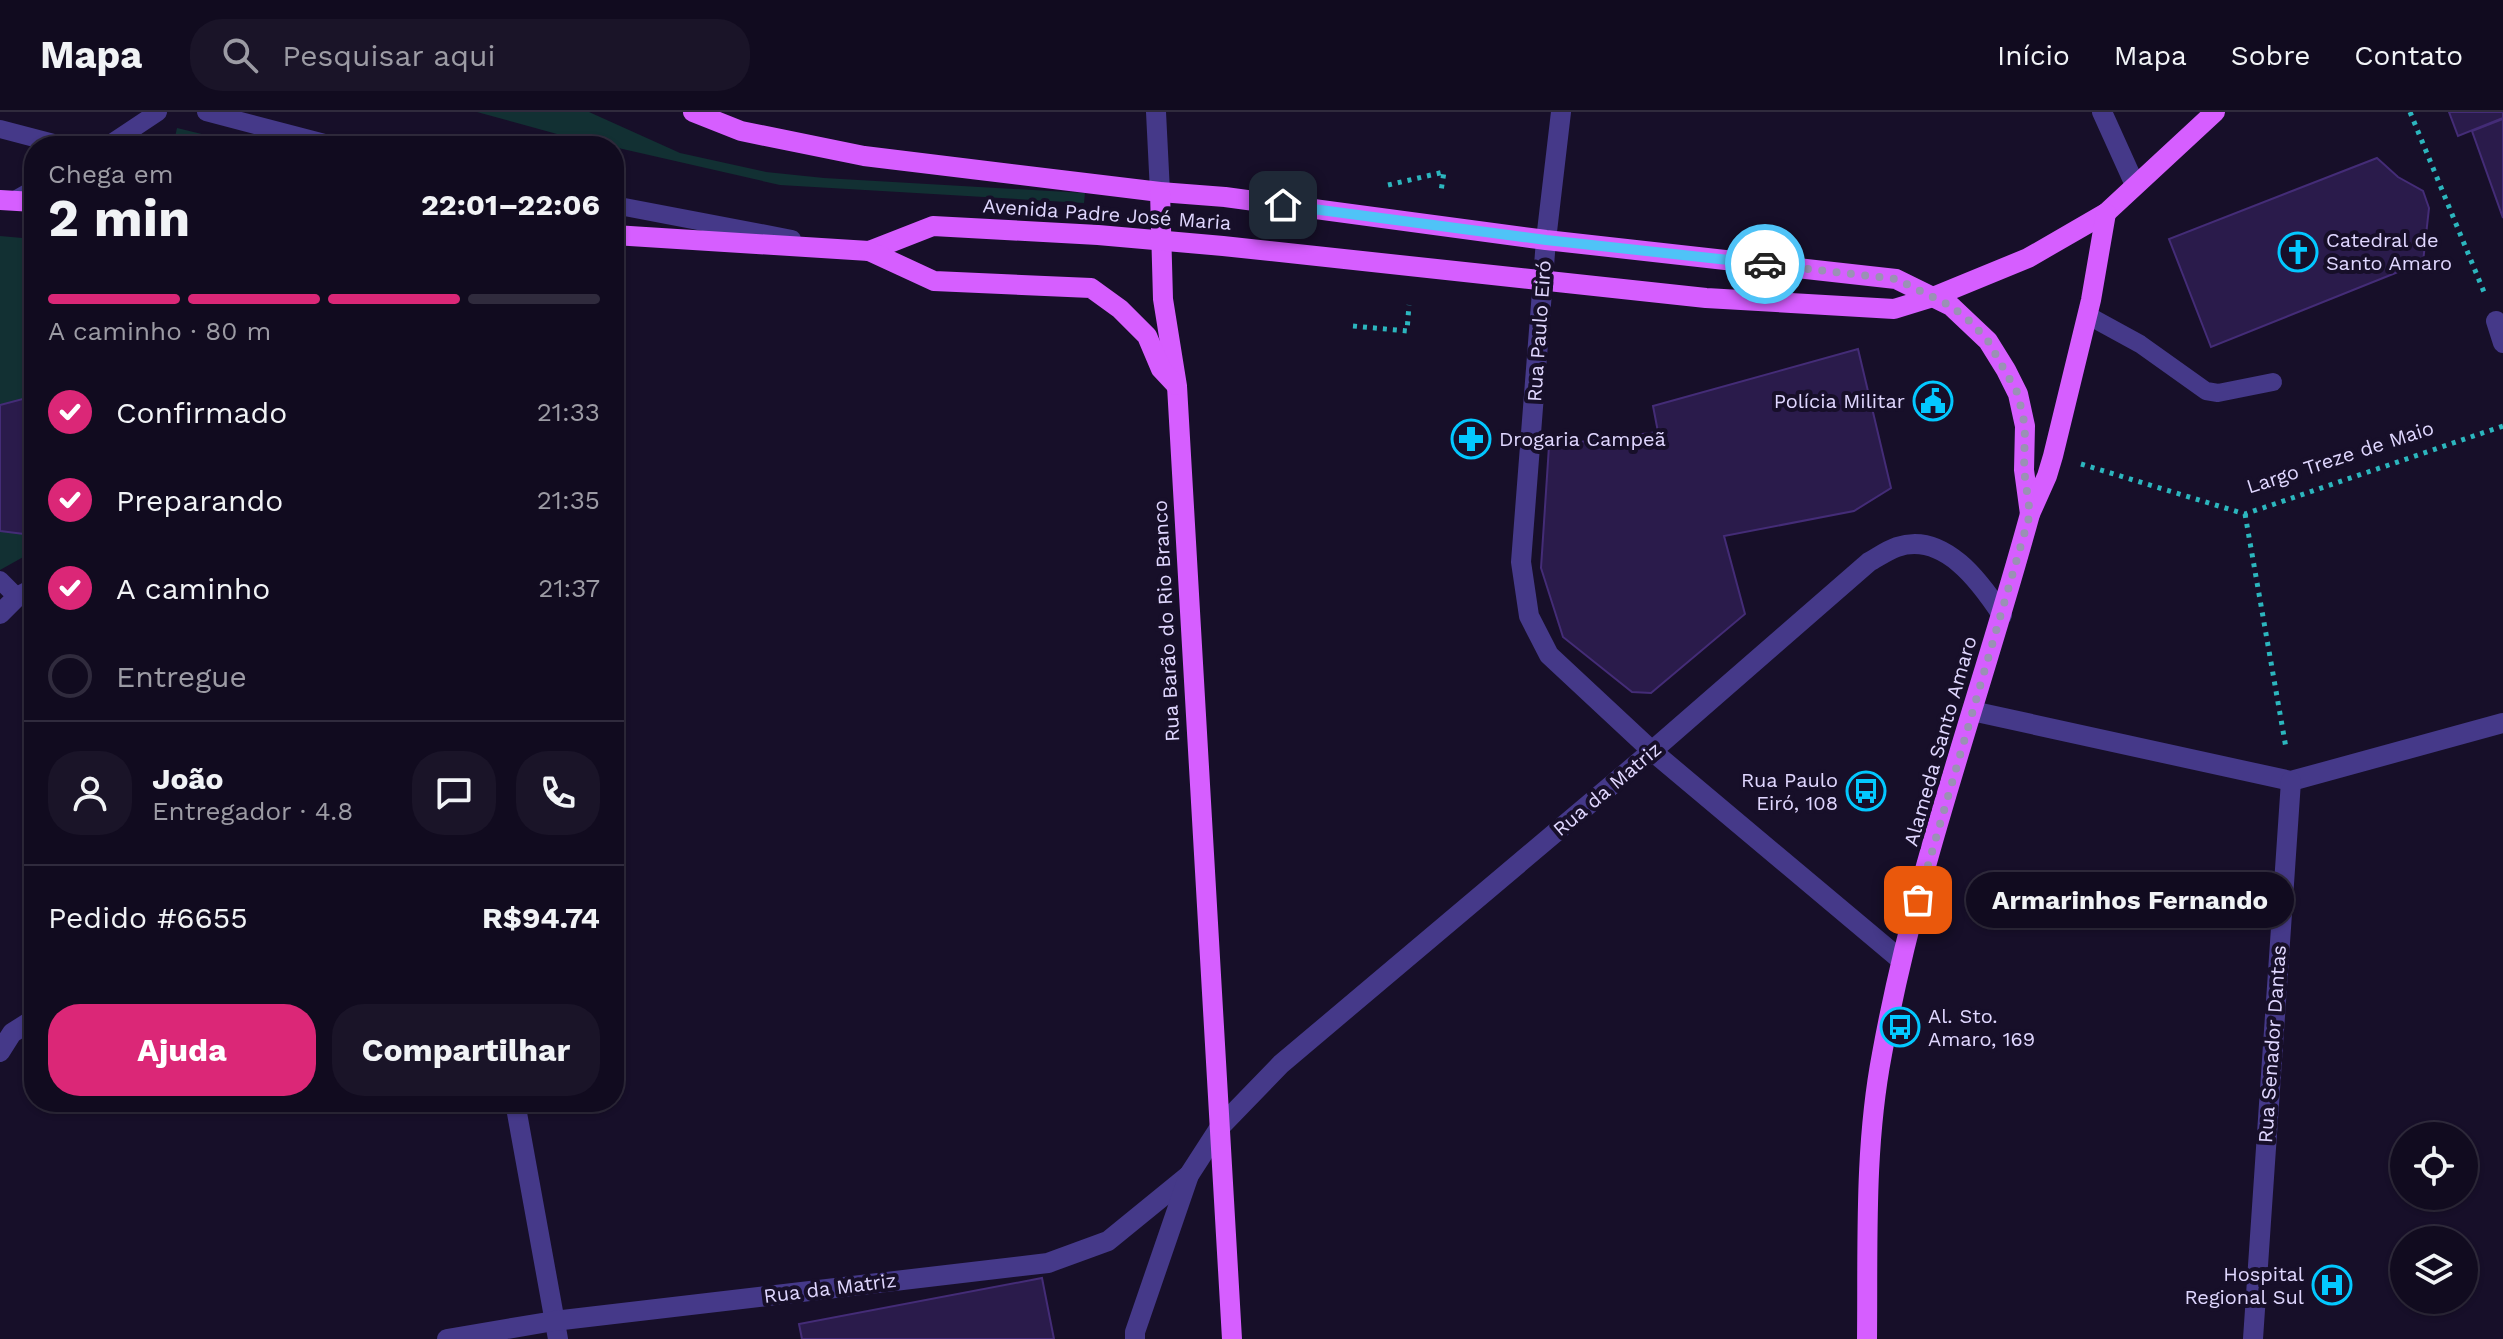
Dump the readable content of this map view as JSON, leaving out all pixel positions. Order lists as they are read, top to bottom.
{
  "streets": {
    "main road": ["Avenida Padre José Maria", "Rua Barão do Rio Branco", "Alameda Santo Amaro"],
    "street": ["Rua Paulo Eiró", "Rua da Matriz", "Rua Senador Dantas"],
    "path": ["Largo Treze de Maio"]
  },
  "crossings": [
    ["Avenida Padre José Maria", "Rua Paulo Eiró"],
    ["Avenida Padre José Maria", "Rua Barão do Rio Branco"],
    ["Avenida Padre José Maria", "Alameda Santo Amaro"],
    ["Rua Paulo Eiró", "Alameda Santo Amaro"],
    ["Rua Paulo Eiró", "Rua da Matriz"],
    ["Largo Treze de Maio", "Alameda Santo Amaro"],
    ["Rua Barão do Rio Branco", "Rua da Matriz"],
    ["Alameda Santo Amaro", "Rua da Matriz"]
  ],
  "places": {
    "church": ["Catedral de Santo Amaro"],
    "public building": ["Polícia Militar"],
    "pharmacy": ["Drogaria Campeã"],
    "bus stop": ["Rua Paulo Eiró, 108", "Al. Sto. Amaro, 169"],
    "other": ["Armarinhos Fernando"],
    "hospital": ["Hospital Regional Sul"]
  },
  "page": {
    "header": "Mapa",
    "search": "Pesquisar aqui",
    "nav": [
      "Início",
      "Mapa",
      "Sobre",
      "Contato"
    ],
    "heading": ["2 min", "Chega em", "22:01–22:06"],
    "panel": [
      "João",
      "Entregador · 4.8",
      "Pedido #6655",
      "R$94.74"
    ],
    "bar": "A caminho · 80 m",
    "list": [
      ["Confirmado", "21:33"],
      ["Preparando", "21:35"],
      ["A caminho", "21:37"],
      "Entregue"
    ],
    "bubble": "Armarinhos Fernando",
    "buttons": ["Ajuda", "Compartilhar"]
  }
}
